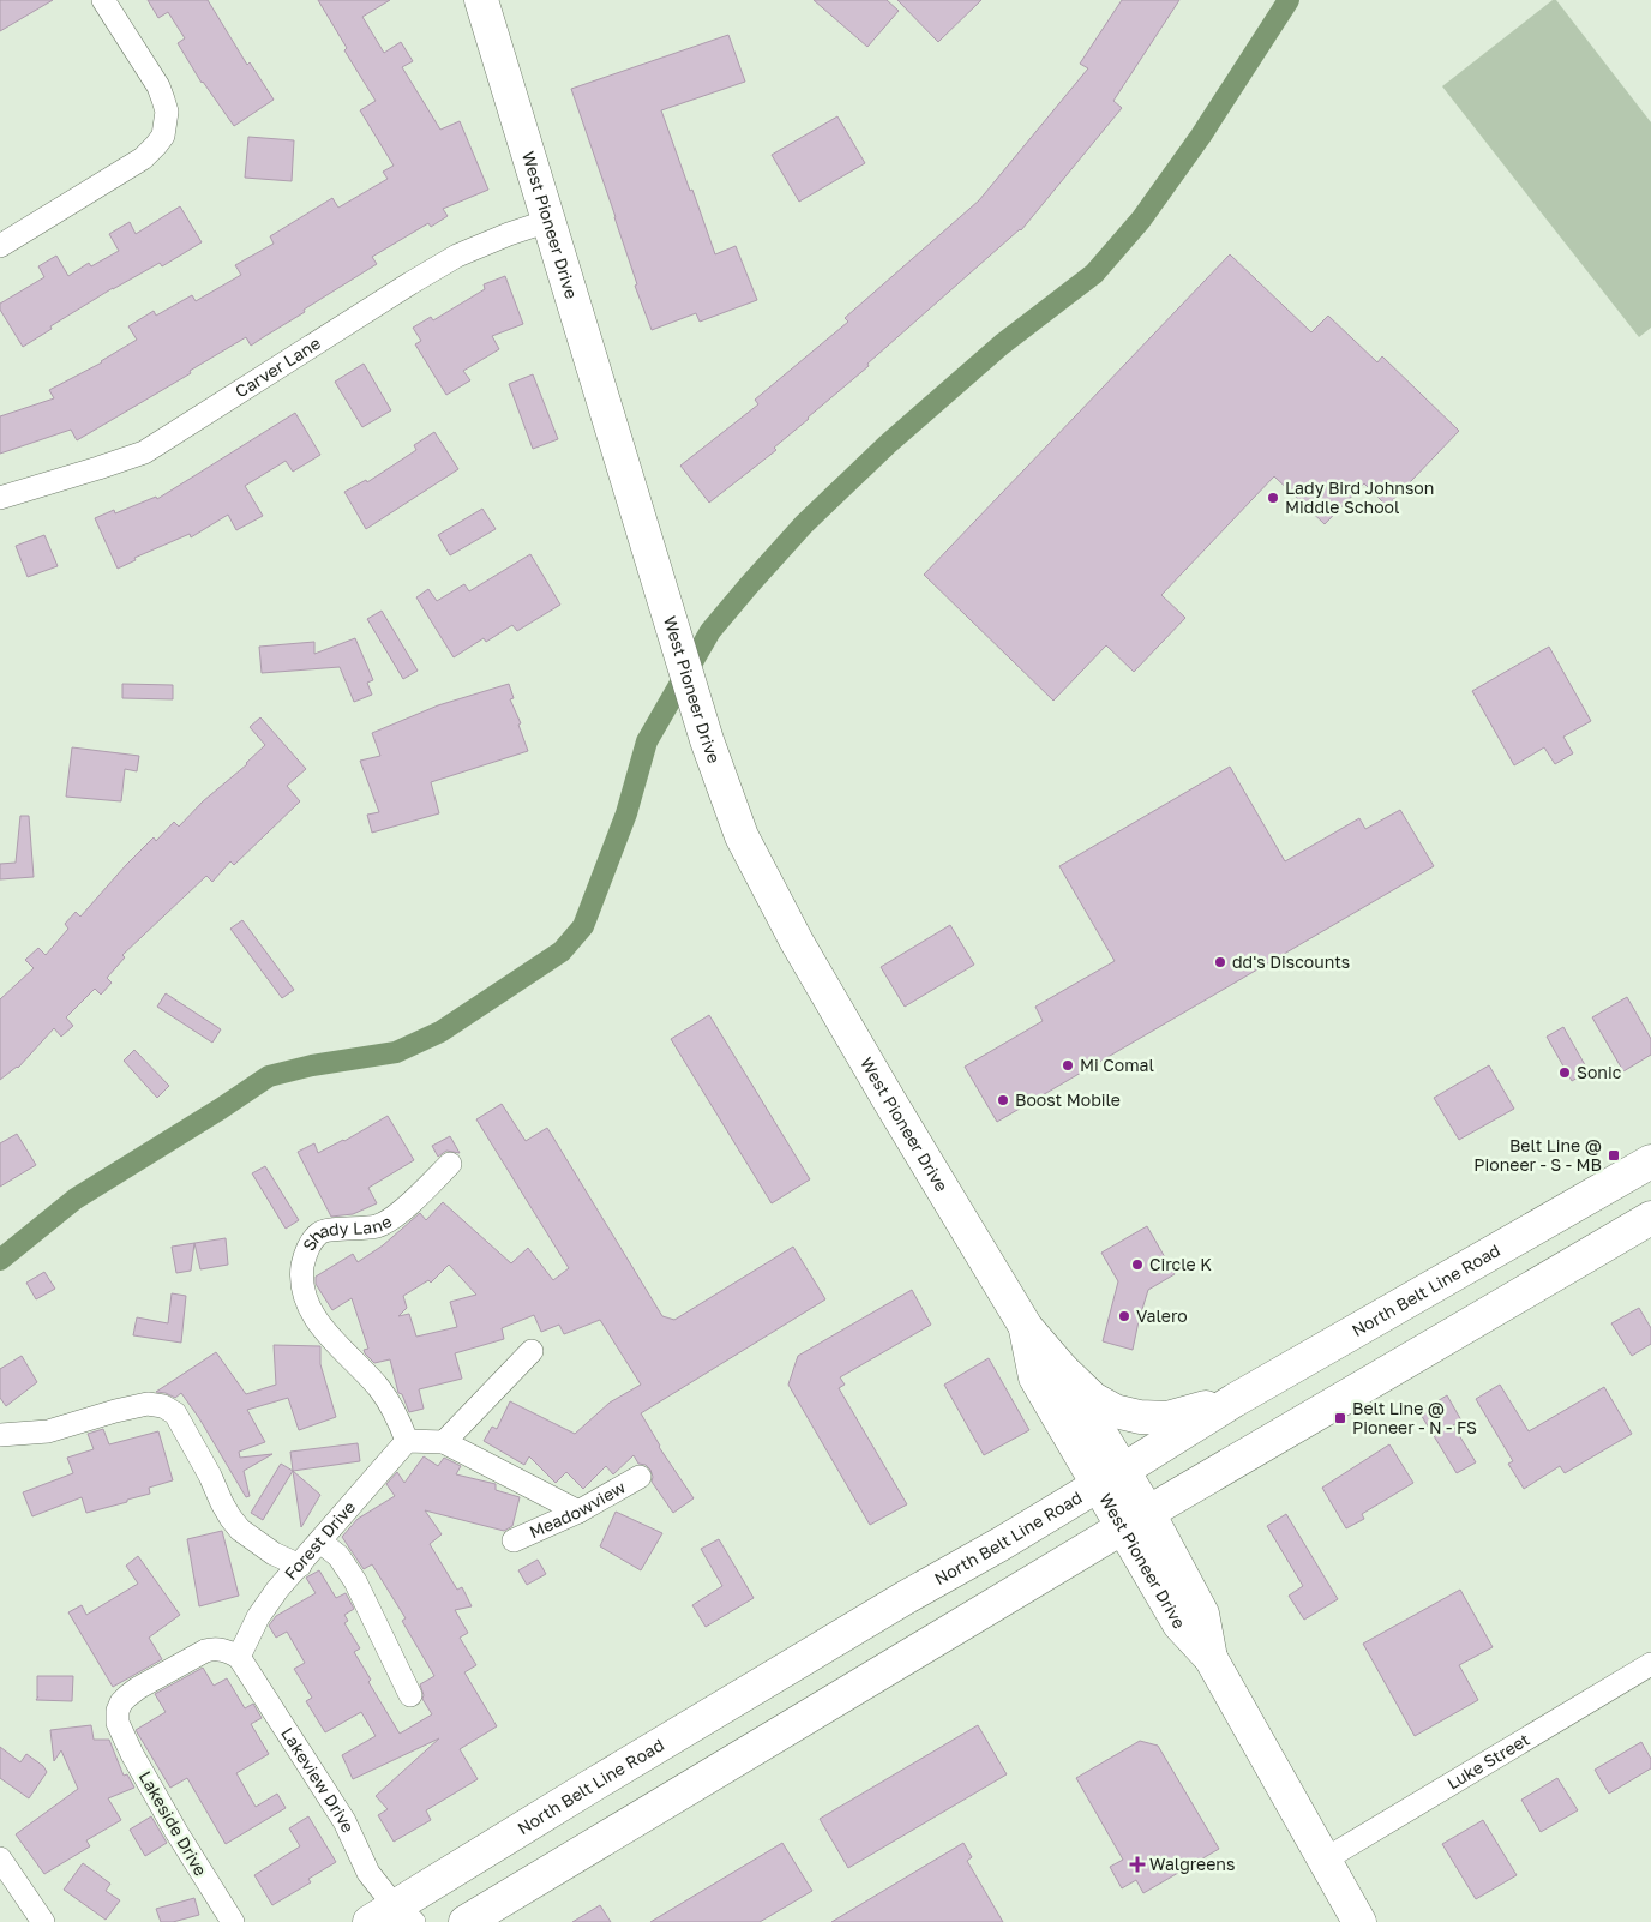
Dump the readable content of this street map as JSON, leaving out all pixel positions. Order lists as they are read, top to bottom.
{
  "streets": {
    "main road": ["West Pioneer Drive", "North Belt Line Road"],
    "street": [
      "Carver Lane",
      "Shady Lane",
      "Meadowview",
      "Forest Drive",
      "Luke Street",
      "Lakeview Drive",
      "Lakeside Drive"
    ]
  },
  "crossings": [
    ["West Pioneer Drive", "Carver Lane"],
    ["West Pioneer Drive", "North Belt Line Road"],
    ["West Pioneer Drive", "Luke Street"],
    ["Shady Lane", "Forest Drive"],
    ["North Belt Line Road", "Lakeview Drive"],
    ["Forest Drive", "Lakeview Drive"],
    ["Forest Drive", "Lakeside Drive"],
    ["Lakeview Drive", "Lakeside Drive"]
  ],
  "places": {
    "other": [
      "Lady Bird Johnson Middle School",
      "dd's Discounts",
      "Mi Comal",
      "Sonic",
      "Boost Mobile",
      "Circle K",
      "Valero"
    ],
    "transit": ["Belt Line @ Pioneer - S - MB", "Belt Line @ Pioneer - N - FS"],
    "health": ["Walgreens"]
  }
}
